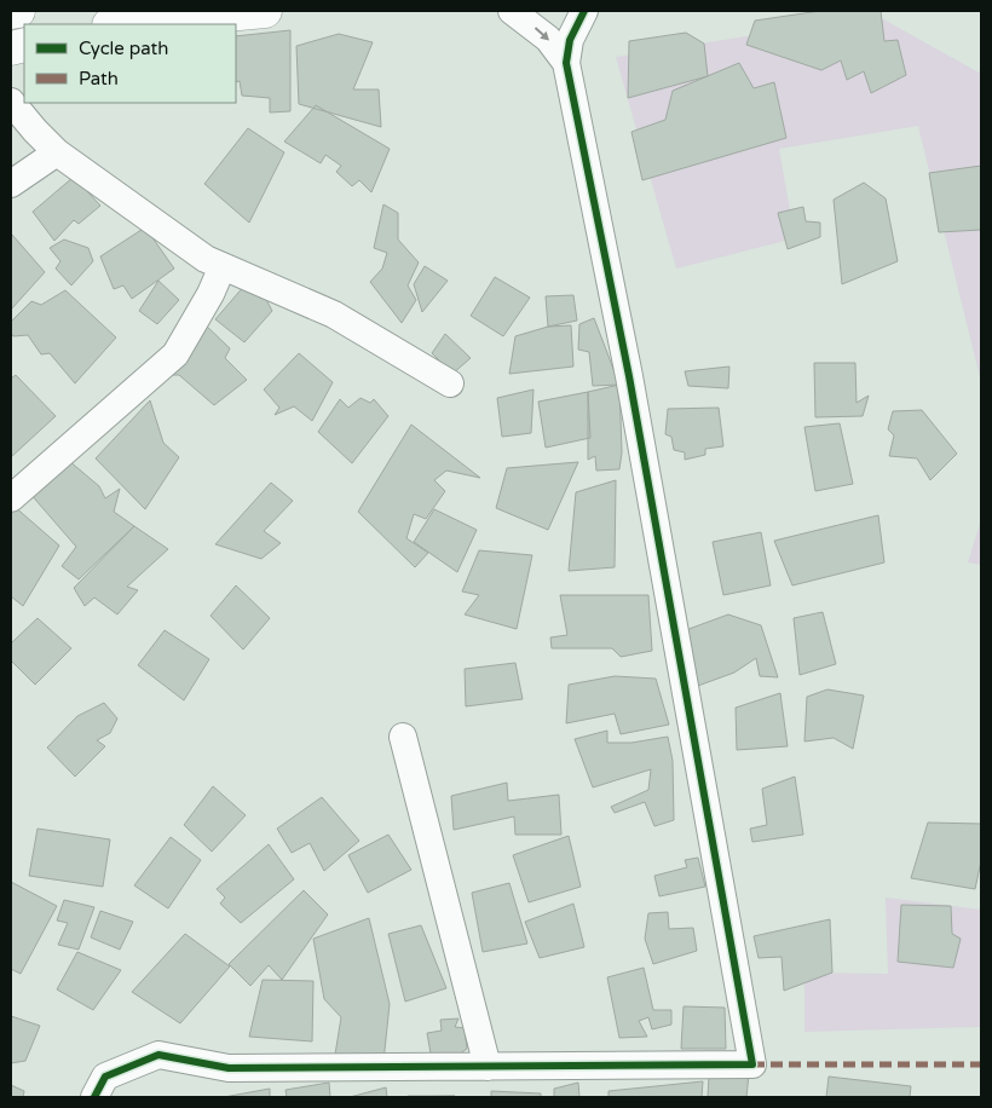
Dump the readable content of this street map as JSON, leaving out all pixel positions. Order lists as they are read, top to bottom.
{
  "legend": ["Cycle path", "Path"]
}
